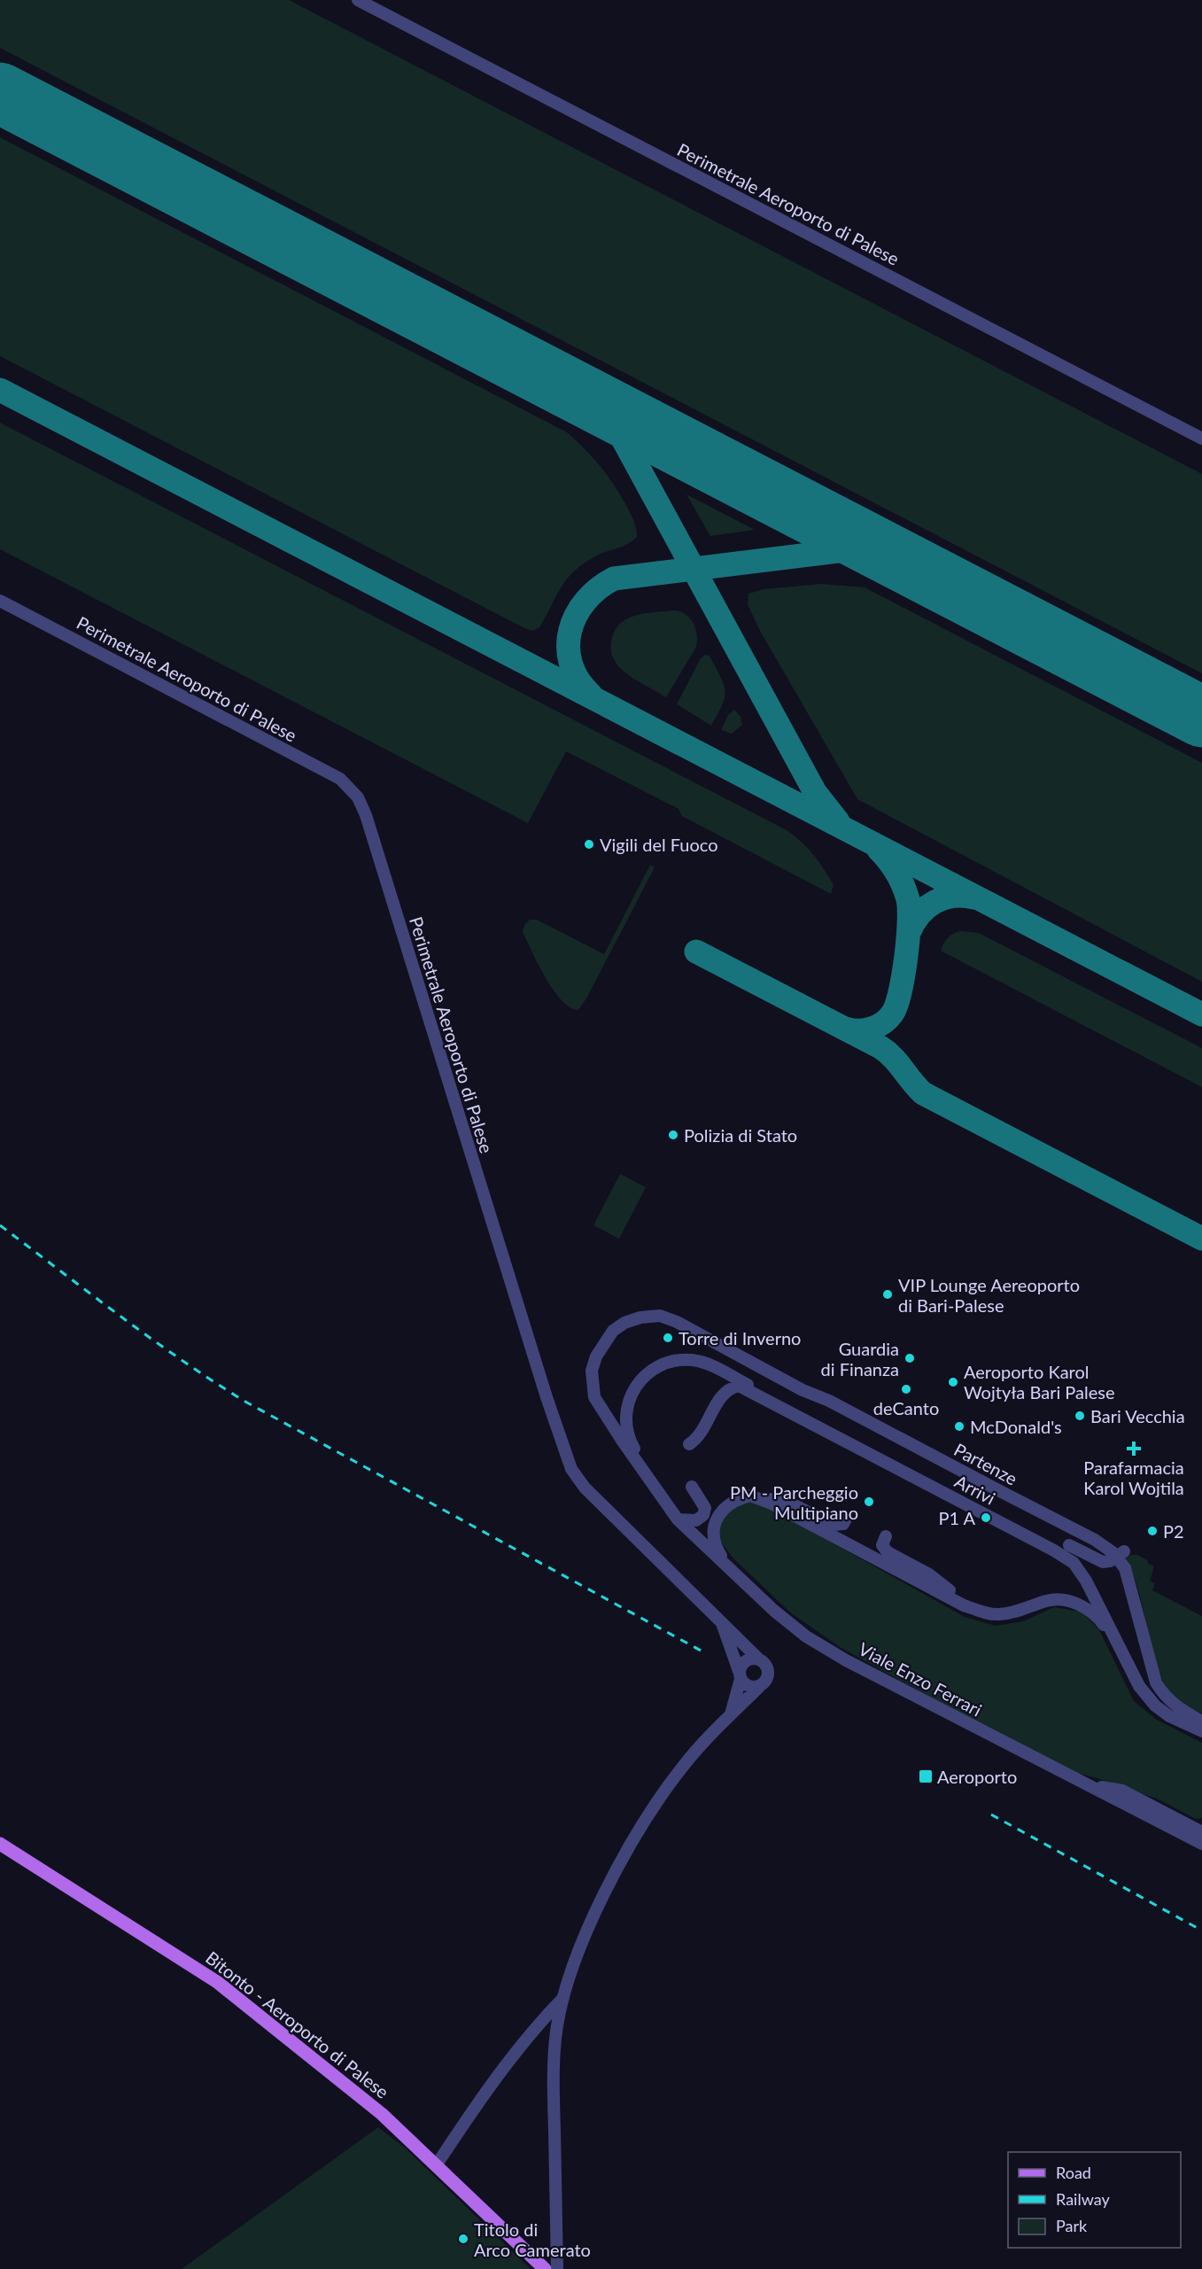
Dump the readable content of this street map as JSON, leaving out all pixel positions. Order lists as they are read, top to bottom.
{
  "streets": {
    "main road": ["Bitonto - Aeroporto di Palese"],
    "street": [
      "Perimetrale Aeroporto di Palese",
      "Partenze",
      "Arrivi",
      "Viale Enzo Ferrari"
    ]
  },
  "crossings": [
    ["Partenze", "Arrivi"],
    ["Partenze", "Viale Enzo Ferrari"]
  ],
  "places": {
    "other": [
      "Vigili del Fuoco",
      "Polizia di Stato",
      "VIP Lounge Aereoporto di Bari-Palese",
      "Torre di Inverno",
      "Guardia di Finanza",
      "Aeroporto Karol Wojtyła Bari Palese",
      "deCanto",
      "Bari Vecchia",
      "McDonald's",
      "PM - Parcheggio Multipiano",
      "P1 A",
      "P2",
      "Titolo di Arco Camerato"
    ],
    "health": ["Parafarmacia Karol Wojtila"],
    "transit": ["Aeroporto"]
  },
  "legend": ["Road", "Railway", "Park"]
}
